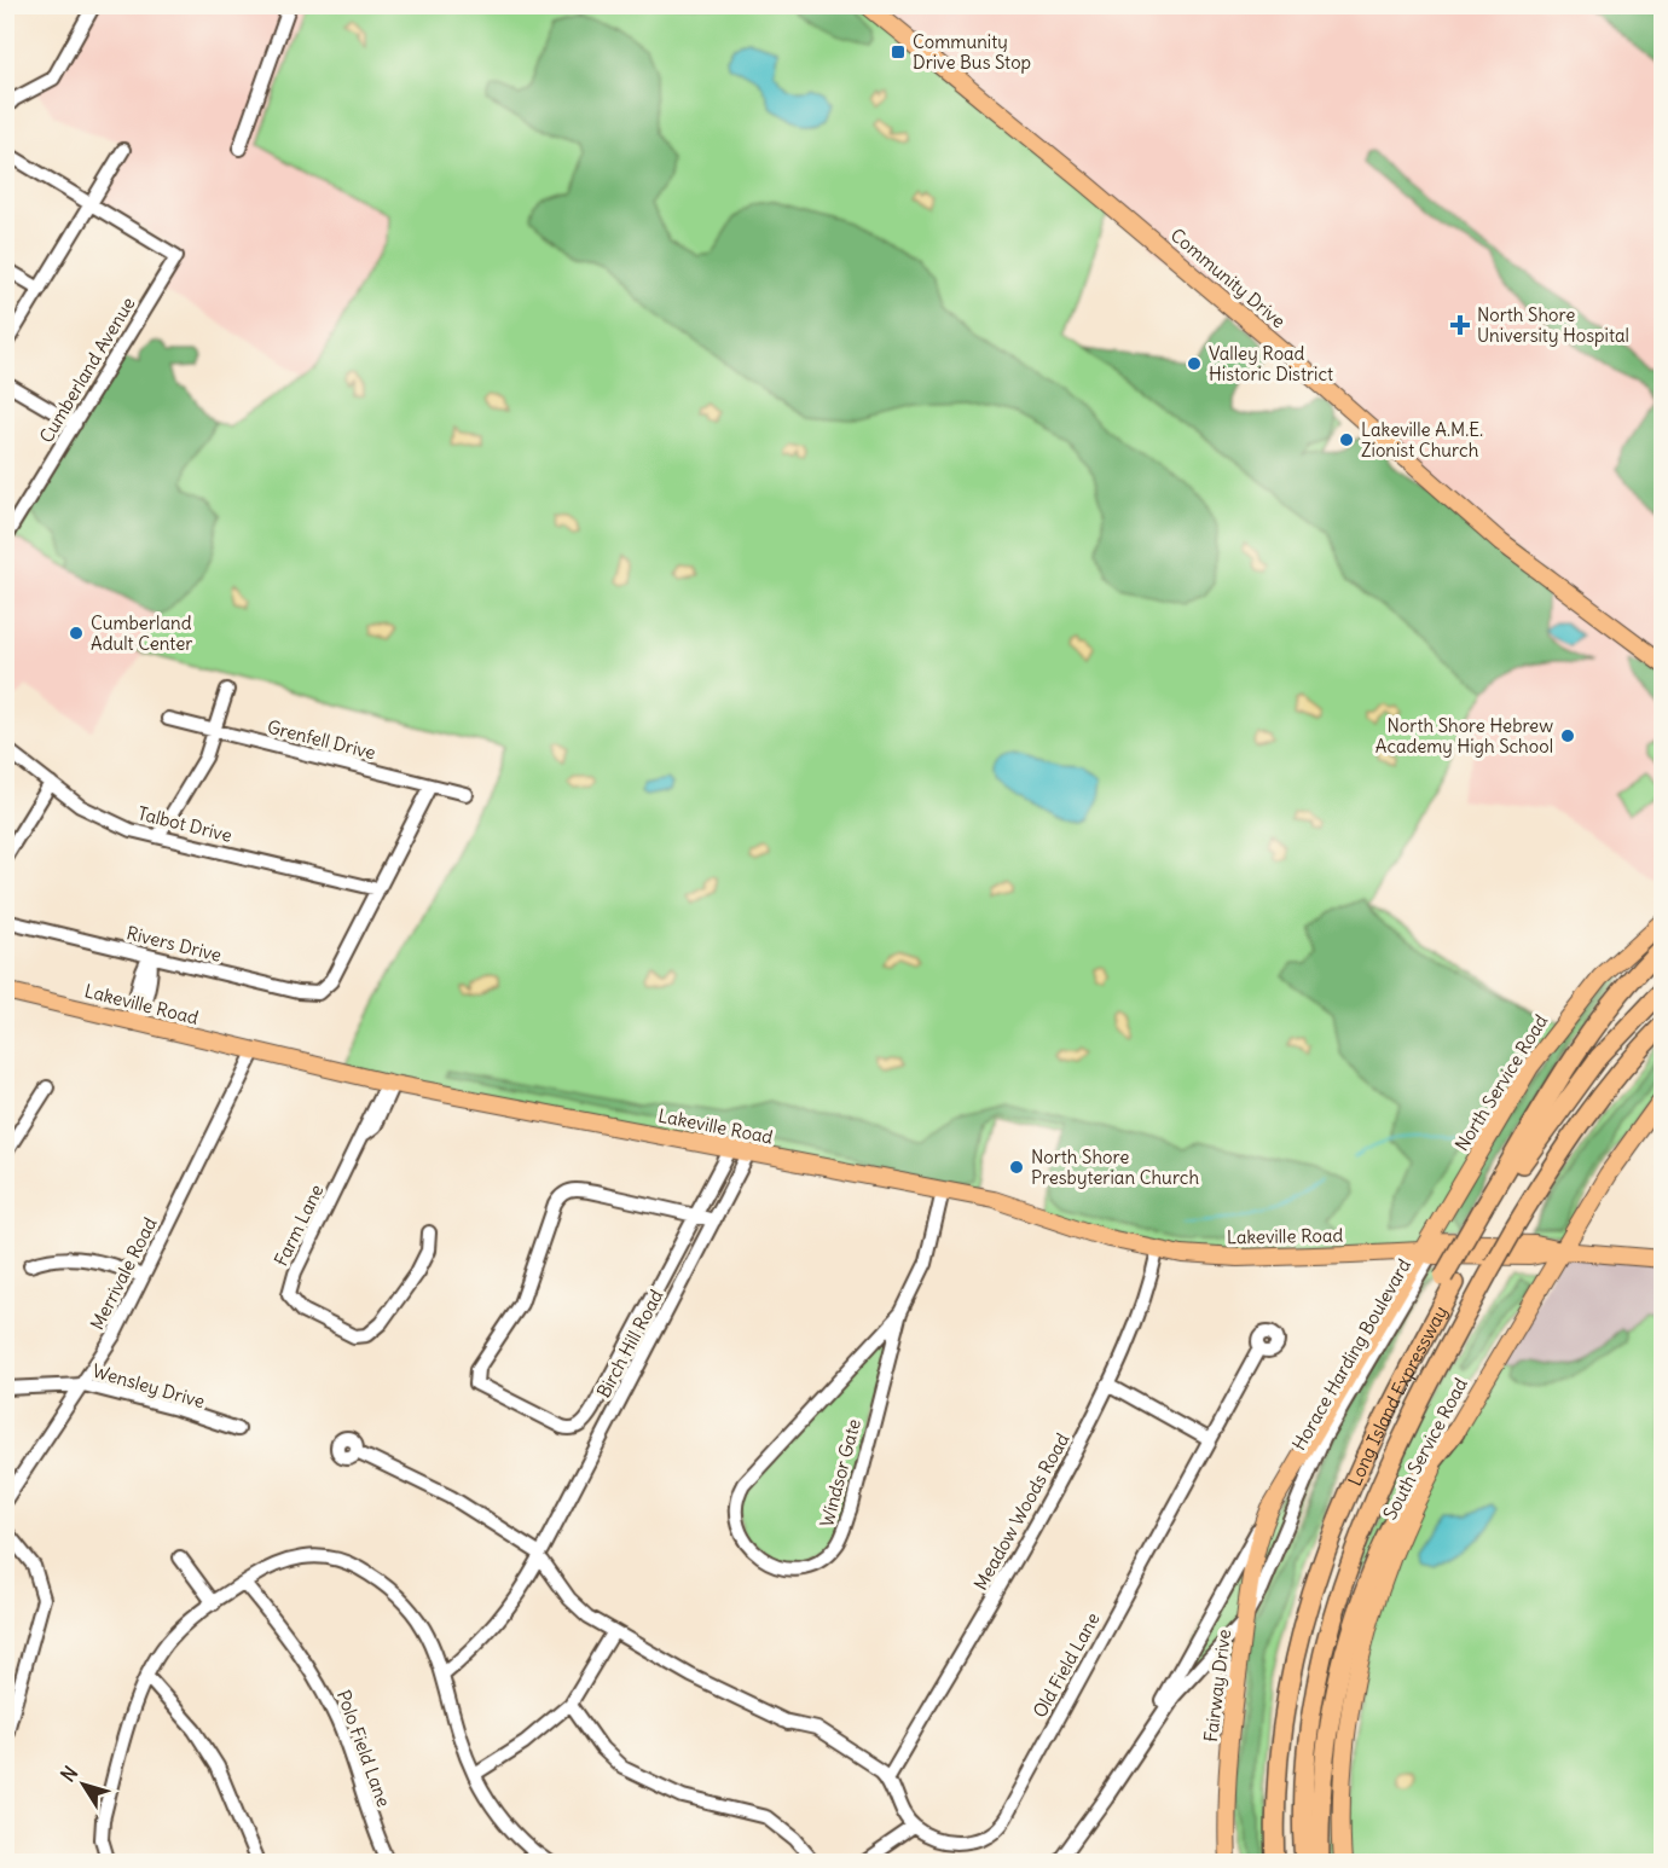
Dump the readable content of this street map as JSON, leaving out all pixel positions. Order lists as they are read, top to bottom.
{
  "streets": {
    "highway": ["Long Island Expressway"],
    "main road": [
      "Community Drive",
      "Lakeville Road",
      "North Service Road",
      "Horace Harding Boulevard",
      "South Service Road",
      "Fairway Drive"
    ],
    "street": [
      "Cumberland Avenue",
      "Grenfell Drive",
      "Talbot Drive",
      "Rivers Drive",
      "Farm Lane",
      "Merrivale Road",
      "Birch Hill Road",
      "Wensley Drive",
      "Windsor Gate",
      "Meadow Woods Road",
      "Old Field Lane",
      "Polo Field Lane"
    ]
  },
  "crossings": [
    ["Talbot Drive", "Rivers Drive"],
    ["Lakeville Road", "North Service Road"],
    ["Lakeville Road", "Farm Lane"],
    ["Lakeville Road", "Merrivale Road"],
    ["Lakeville Road", "Birch Hill Road"],
    ["Lakeville Road", "Horace Harding Boulevard"],
    ["Lakeville Road", "South Service Road"],
    ["Lakeville Road", "Windsor Gate"],
    ["Lakeville Road", "Meadow Woods Road"],
    ["North Service Road", "Horace Harding Boulevard"],
    ["Merrivale Road", "Wensley Drive"],
    ["Horace Harding Boulevard", "Fairway Drive"]
  ],
  "places": {
    "transit": ["Community Drive Bus Stop"],
    "health": ["North Shore University Hospital"],
    "other": [
      "Valley Road Historic District",
      "Lakeville A.M.E. Zionist Church",
      "Cumberland Adult Center",
      "North Shore Hebrew Academy High School",
      "North Shore Presbyterian Church"
    ]
  },
  "north": "top left"
}
